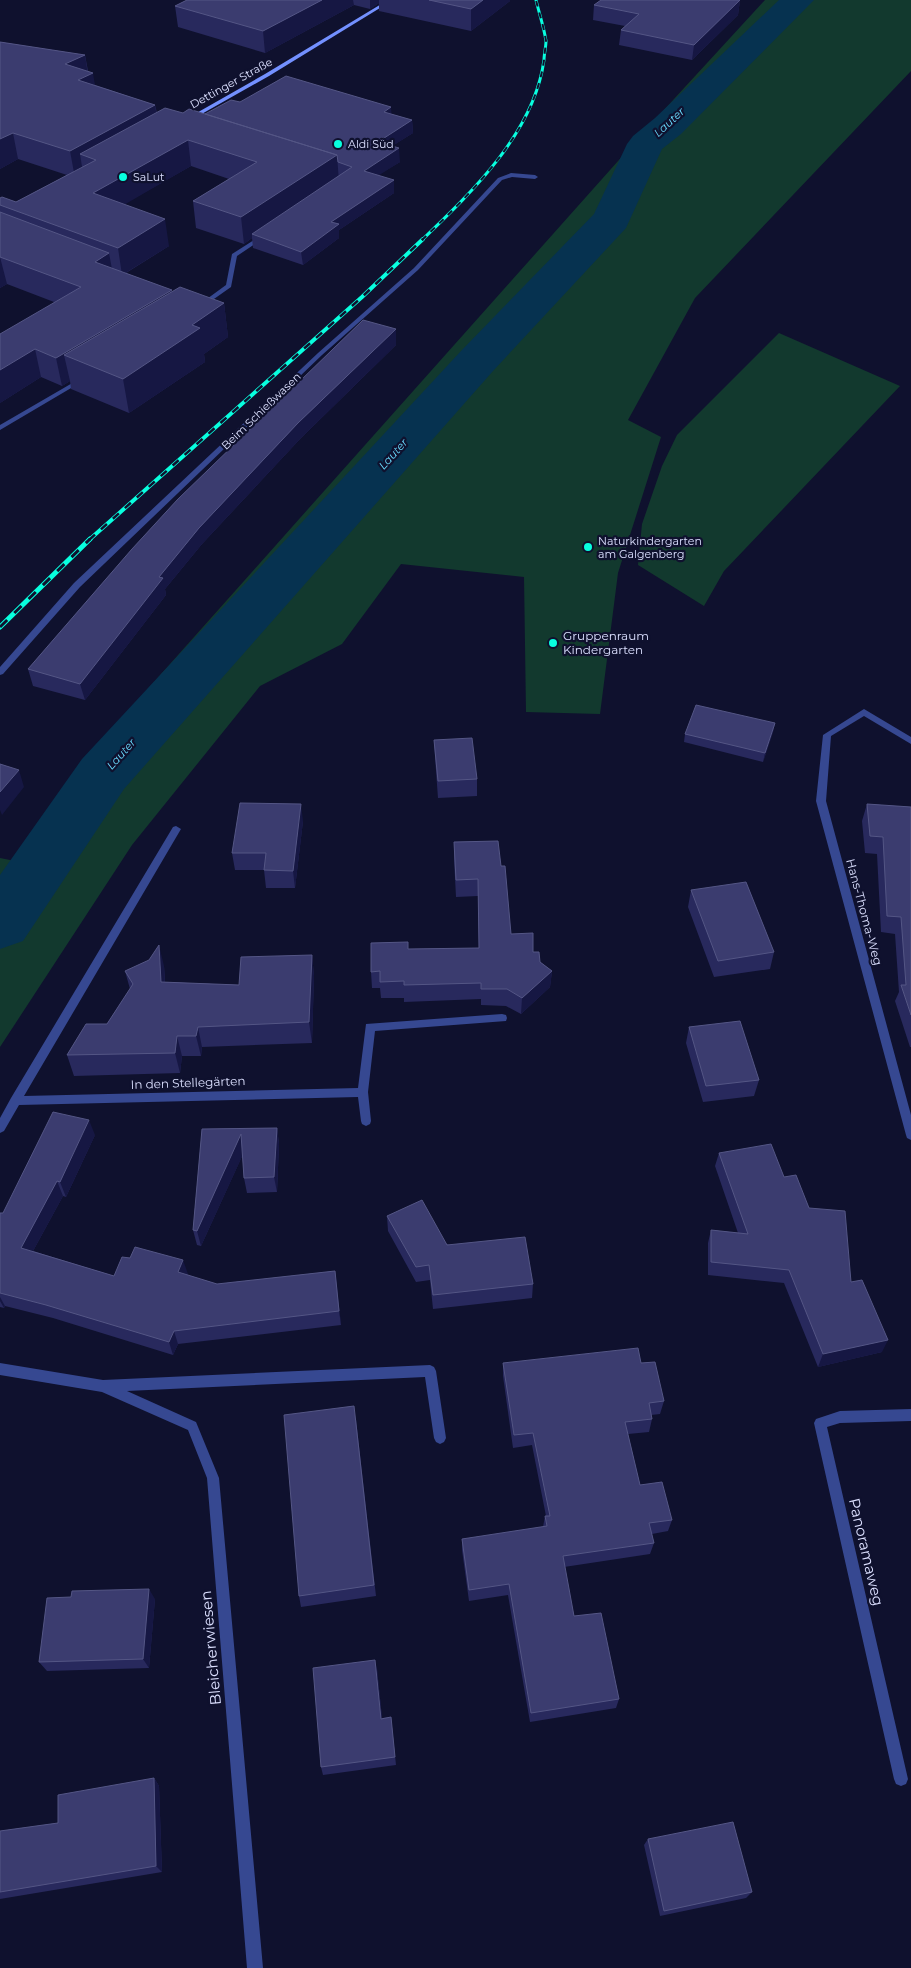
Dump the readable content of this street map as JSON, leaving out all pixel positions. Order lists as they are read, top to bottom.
{
  "streets": {
    "street": [
      "Dettinger Straße",
      "Beim Schießwasen",
      "Hans-Thoma-Weg",
      "In den Stellegärten",
      "Panoramaweg",
      "Bleicherwiesen"
    ]
  },
  "water": ["Lauter"],
  "places": [
    "Aldi Süd",
    "SaLut",
    "Naturkindergarten am Galgenberg",
    "Gruppenraum Kindergarten"
  ]
}
